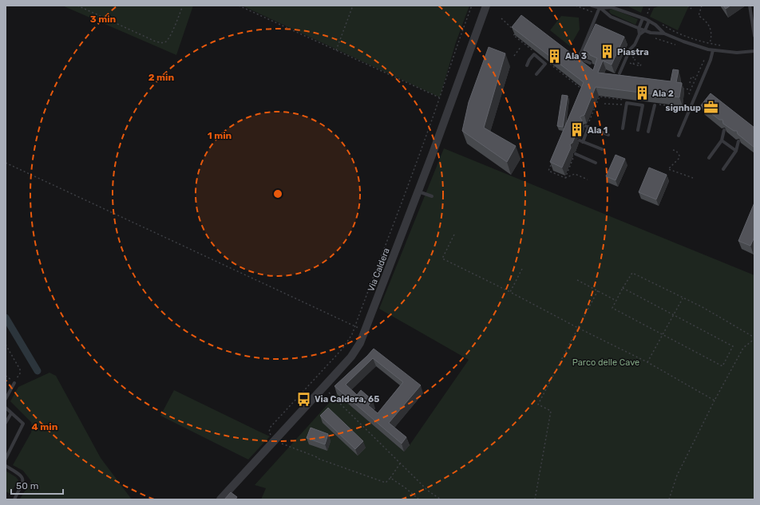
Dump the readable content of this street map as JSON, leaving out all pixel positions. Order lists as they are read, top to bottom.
{
  "streets": {
    "street": ["Via Caldera"]
  },
  "parks": ["Parco delle Cave"],
  "places": {
    "building": [
      "Piastra",
      "Ala 3",
      "Ala 2",
      "Ala 1"
    ],
    "office": ["signhup"],
    "bus stop": ["Via Caldera, 65"]
  },
  "scale_bar": "50 m",
  "rings": [
    "3 min",
    "2 min",
    "1 min",
    "4 min"
  ]
}
